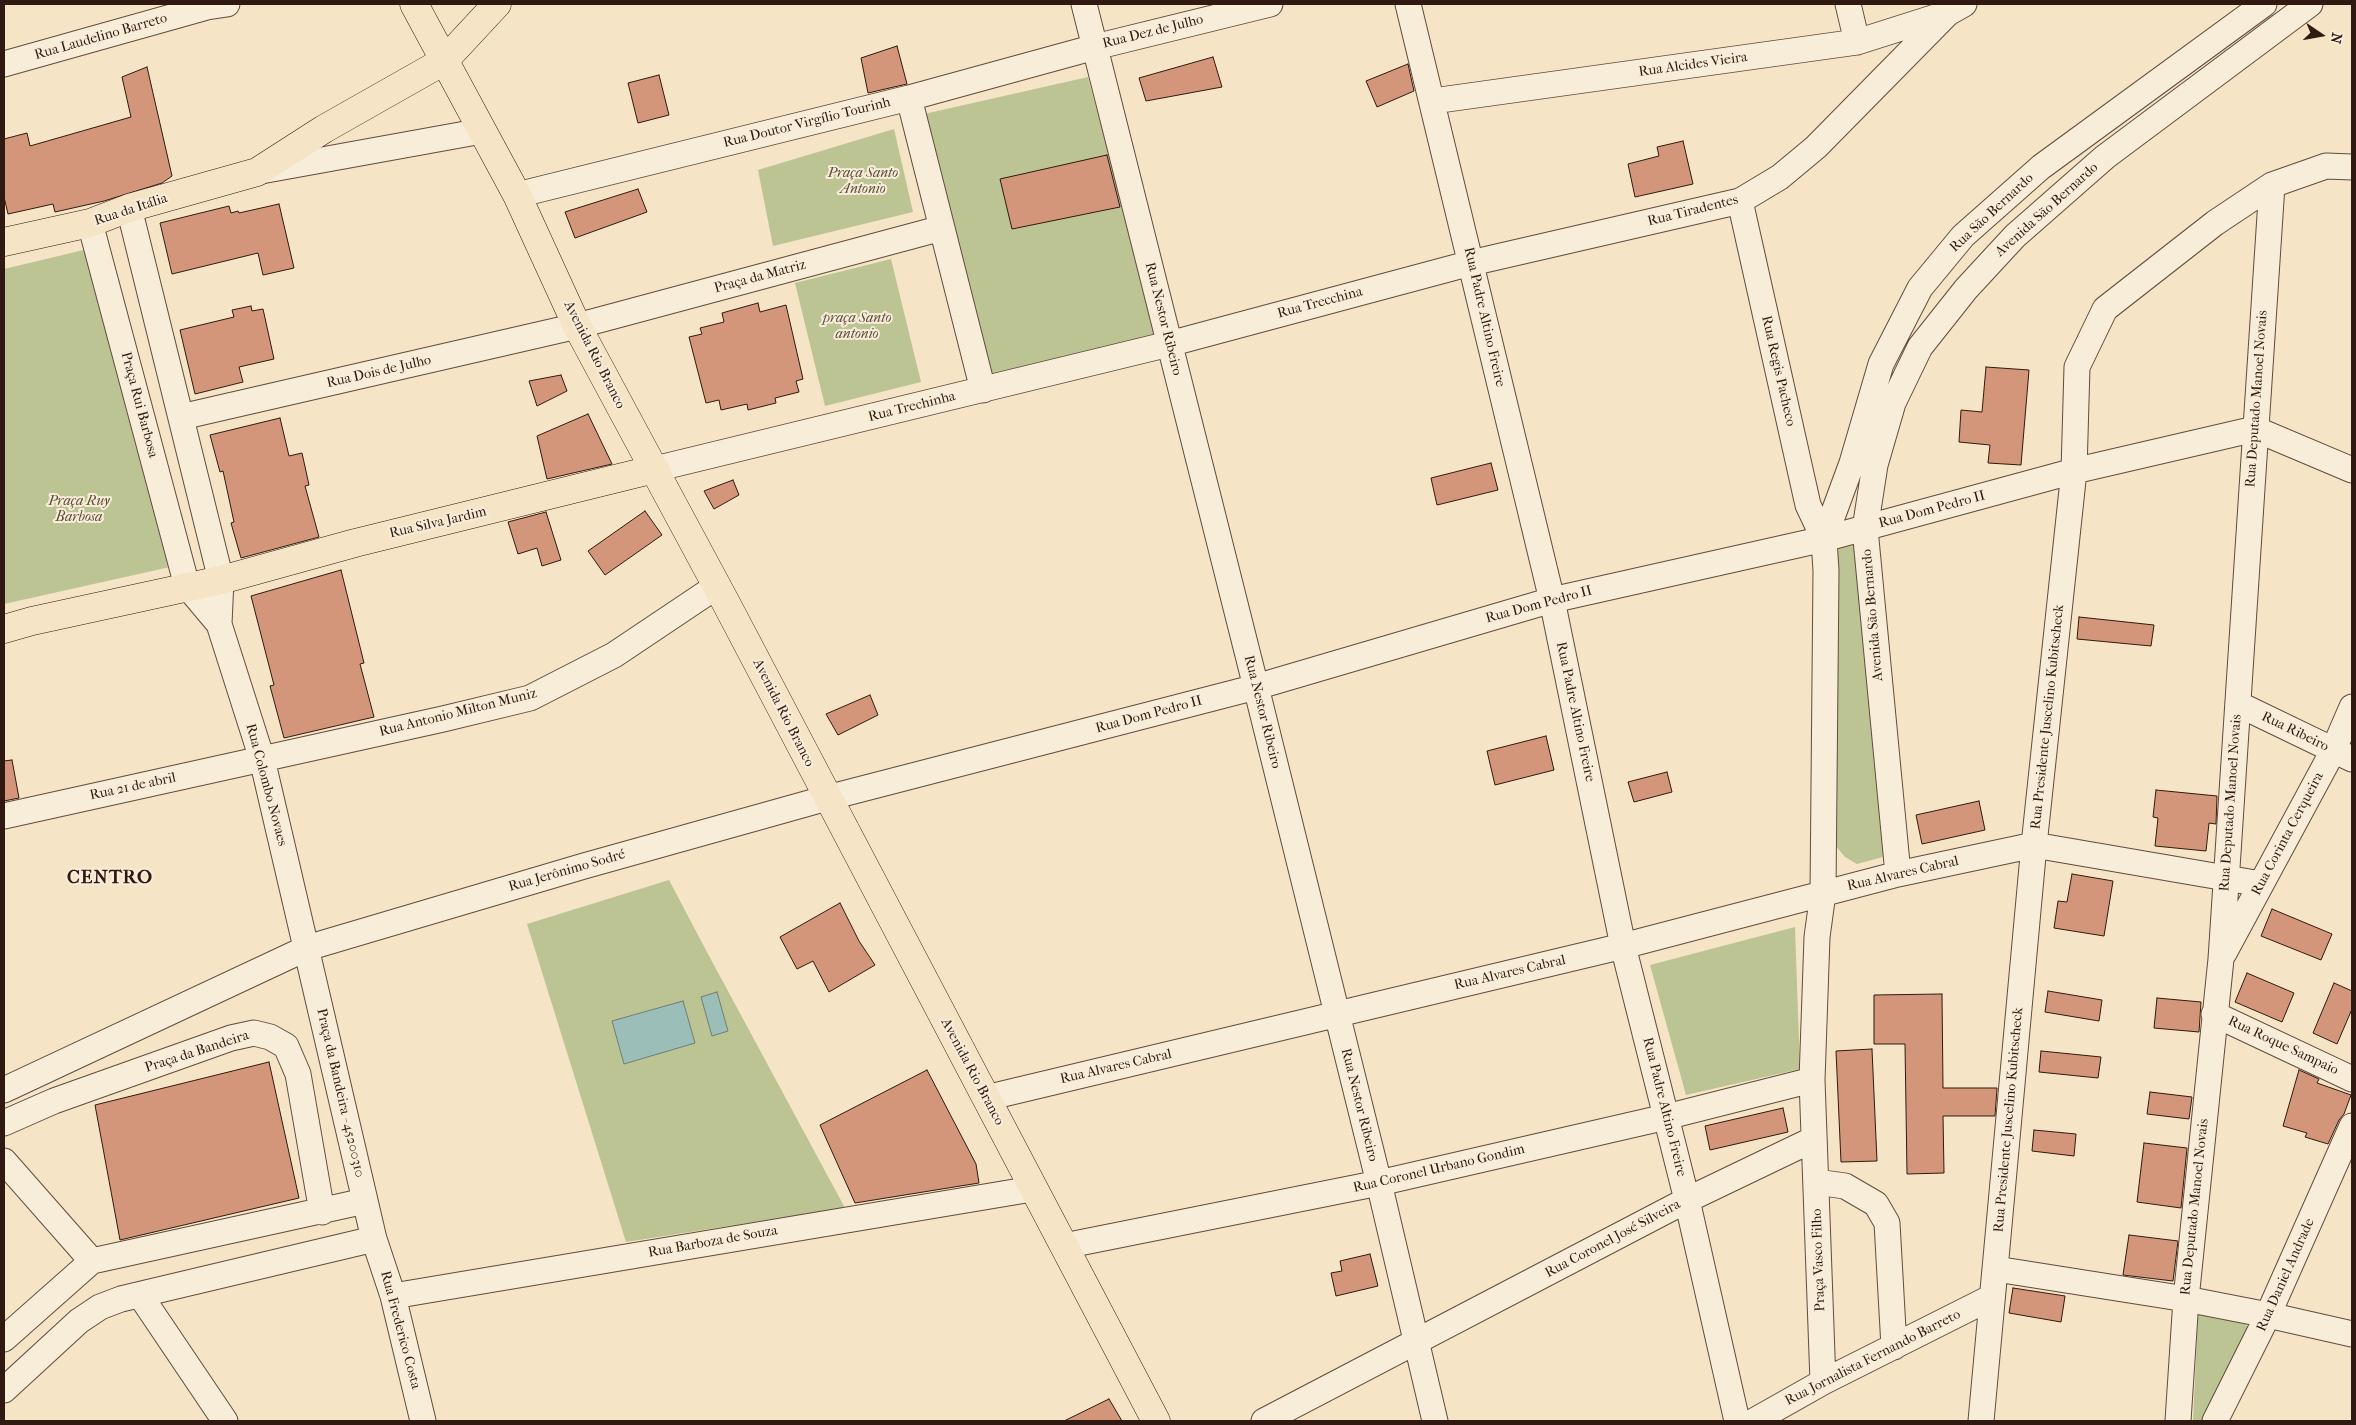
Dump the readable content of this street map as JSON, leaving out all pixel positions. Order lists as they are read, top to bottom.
{
  "streets": {
    "main road": ["Rua da Itália", "Avenida Rio Branco", "Rua Silva Jardim"],
    "street": [
      "Rua Dez de Julho",
      "Rua Laudelino Barreto",
      "Rua Alcides Vieira",
      "Rua Doutor Virgílio Tourinh",
      "Avenida São Bernardo",
      "Rua Tiradentes",
      "Rua São Bernardo",
      "Praça da Matriz",
      "Rua Trecchina",
      "Rua Padre Altino Freire",
      "Rua Nestor Ribeiro",
      "Rua Regis Pacheco",
      "Rua Dois de Julho",
      "Rua Deputado Manoel Novais",
      "Praça Rui Barbosa",
      "Rua Trechinha",
      "Rua Dom Pedro II",
      "Rua Antonio Milton Muniz",
      "Rua Presidente Juscelino Kubitscheck",
      "Rua Ribeiro",
      "Rua Colombo Novaes",
      "Rua 21 de abril",
      "Rua Corinta Cerqueira",
      "Rua Jerônimo Sodré",
      "Rua Alvares Cabral",
      "Rua Roque Sampaio",
      "Praça da Bandeira",
      "Praça da Bandeira - 45200310",
      "Rua Coronel Urbano Gondim",
      "Rua Coronel José Silveira",
      "Rua Barboza de Souza",
      "Praça Vasco Filho",
      "Rua Daniel Andrade",
      "Rua Frederico Costa",
      "Rua Jornalista Fernando Barreto"
    ]
  },
  "crossings": [
    ["Rua Dez de Julho", "Rua Doutor Virgílio Tourinh"],
    ["Rua Dez de Julho", "Rua Nestor Ribeiro"],
    ["Rua Alcides Vieira", "Rua Tiradentes"],
    ["Rua Alcides Vieira", "Rua Padre Altino Freire"],
    ["Rua Doutor Virgílio Tourinh", "Rua Nestor Ribeiro"],
    ["Rua Doutor Virgílio Tourinh", "Avenida Rio Branco"],
    ["Rua da Itália", "Avenida Rio Branco"],
    ["Rua da Itália", "Praça Rui Barbosa"],
    ["Avenida São Bernardo", "Rua Dom Pedro II"],
    ["Avenida São Bernardo", "Rua Alvares Cabral"],
    ["Rua Tiradentes", "Rua Trecchina"],
    ["Rua Tiradentes", "Rua Padre Altino Freire"],
    ["Rua Tiradentes", "Rua Regis Pacheco"],
    ["Rua São Bernardo", "Rua Regis Pacheco"],
    ["Rua São Bernardo", "Rua Dom Pedro II"],
    ["Praça da Matriz", "Avenida Rio Branco"],
    ["Praça da Matriz", "Rua Dois de Julho"],
    ["Rua Trecchina", "Rua Padre Altino Freire"],
    ["Rua Trecchina", "Rua Nestor Ribeiro"],
    ["Rua Trecchina", "Rua Trechinha"],
    ["Rua Padre Altino Freire", "Rua Dom Pedro II"],
    ["Rua Padre Altino Freire", "Rua Alvares Cabral"],
    ["Rua Padre Altino Freire", "Rua Coronel Urbano Gondim"],
    ["Rua Padre Altino Freire", "Rua Coronel José Silveira"],
    ["Rua Nestor Ribeiro", "Rua Trechinha"],
    ["Rua Nestor Ribeiro", "Rua Dom Pedro II"],
    ["Rua Nestor Ribeiro", "Rua Alvares Cabral"],
    ["Rua Nestor Ribeiro", "Rua Coronel Urbano Gondim"],
    ["Rua Nestor Ribeiro", "Rua Coronel José Silveira"],
    ["Avenida Rio Branco", "Rua Dois de Julho"],
    ["Avenida Rio Branco", "Rua Trechinha"],
    ["Avenida Rio Branco", "Rua Dom Pedro II"],
    ["Avenida Rio Branco", "Rua Silva Jardim"],
    ["Avenida Rio Branco", "Rua Antonio Milton Muniz"],
    ["Avenida Rio Branco", "Rua Jerônimo Sodré"],
    ["Avenida Rio Branco", "Rua Alvares Cabral"],
    ["Avenida Rio Branco", "Rua Coronel Urbano Gondim"],
    ["Avenida Rio Branco", "Rua Barboza de Souza"],
    ["Rua Regis Pacheco", "Rua Dom Pedro II"],
    ["Rua Deputado Manoel Novais", "Rua Dom Pedro II"],
    ["Rua Deputado Manoel Novais", "Rua Presidente Juscelino Kubitscheck"],
    ["Rua Deputado Manoel Novais", "Rua Ribeiro"],
    ["Rua Deputado Manoel Novais", "Rua Corinta Cerqueira"],
    ["Rua Deputado Manoel Novais", "Rua Roque Sampaio"],
    ["Rua Trechinha", "Rua Silva Jardim"],
    ["Rua Dom Pedro II", "Rua Presidente Juscelino Kubitscheck"],
    ["Rua Dom Pedro II", "Rua Jerônimo Sodré"],
    ["Rua Antonio Milton Muniz", "Rua Colombo Novaes"],
    ["Rua Antonio Milton Muniz", "Rua 21 de abril"],
    ["Rua Presidente Juscelino Kubitscheck", "Rua Alvares Cabral"],
    ["Rua Presidente Juscelino Kubitscheck", "Rua Jornalista Fernando Barreto"],
    ["Rua Ribeiro", "Rua Corinta Cerqueira"],
    ["Rua Colombo Novaes", "Rua 21 de abril"],
    ["Rua Colombo Novaes", "Rua Jerônimo Sodré"],
    ["Rua Colombo Novaes", "Praça da Bandeira - 45200310"],
    ["Rua Jerônimo Sodré", "Praça da Bandeira - 45200310"],
    ["Rua Alvares Cabral", "Praça Vasco Filho"],
    ["Praça da Bandeira - 45200310", "Rua Frederico Costa"],
    ["Rua Coronel Urbano Gondim", "Praça Vasco Filho"],
    ["Rua Coronel José Silveira", "Praça Vasco Filho"],
    ["Rua Barboza de Souza", "Rua Frederico Costa"],
    ["Praça Vasco Filho", "Rua Jornalista Fernando Barreto"]
  ],
  "districts": ["CENTRO"],
  "parks": ["Praça Santo Antonio", "praça Santo antonio", "Praça Ruy Barbosa"],
  "north": "right"
}
